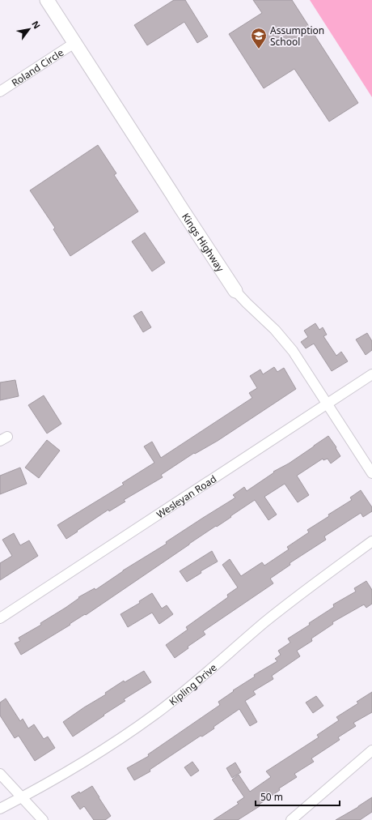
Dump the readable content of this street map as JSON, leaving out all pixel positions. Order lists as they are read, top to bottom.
{
  "streets": {
    "street": [
      "Roland Circle",
      "Kings Highway",
      "Wesleyan Road",
      "Kipling Drive"
    ]
  },
  "crossings": [
    ["Roland Circle", "Kings Highway"],
    ["Kings Highway", "Wesleyan Road"]
  ],
  "places": {
    "school or university": ["Assumption School"]
  },
  "scale_bar": "50 m",
  "north": "top right"
}
